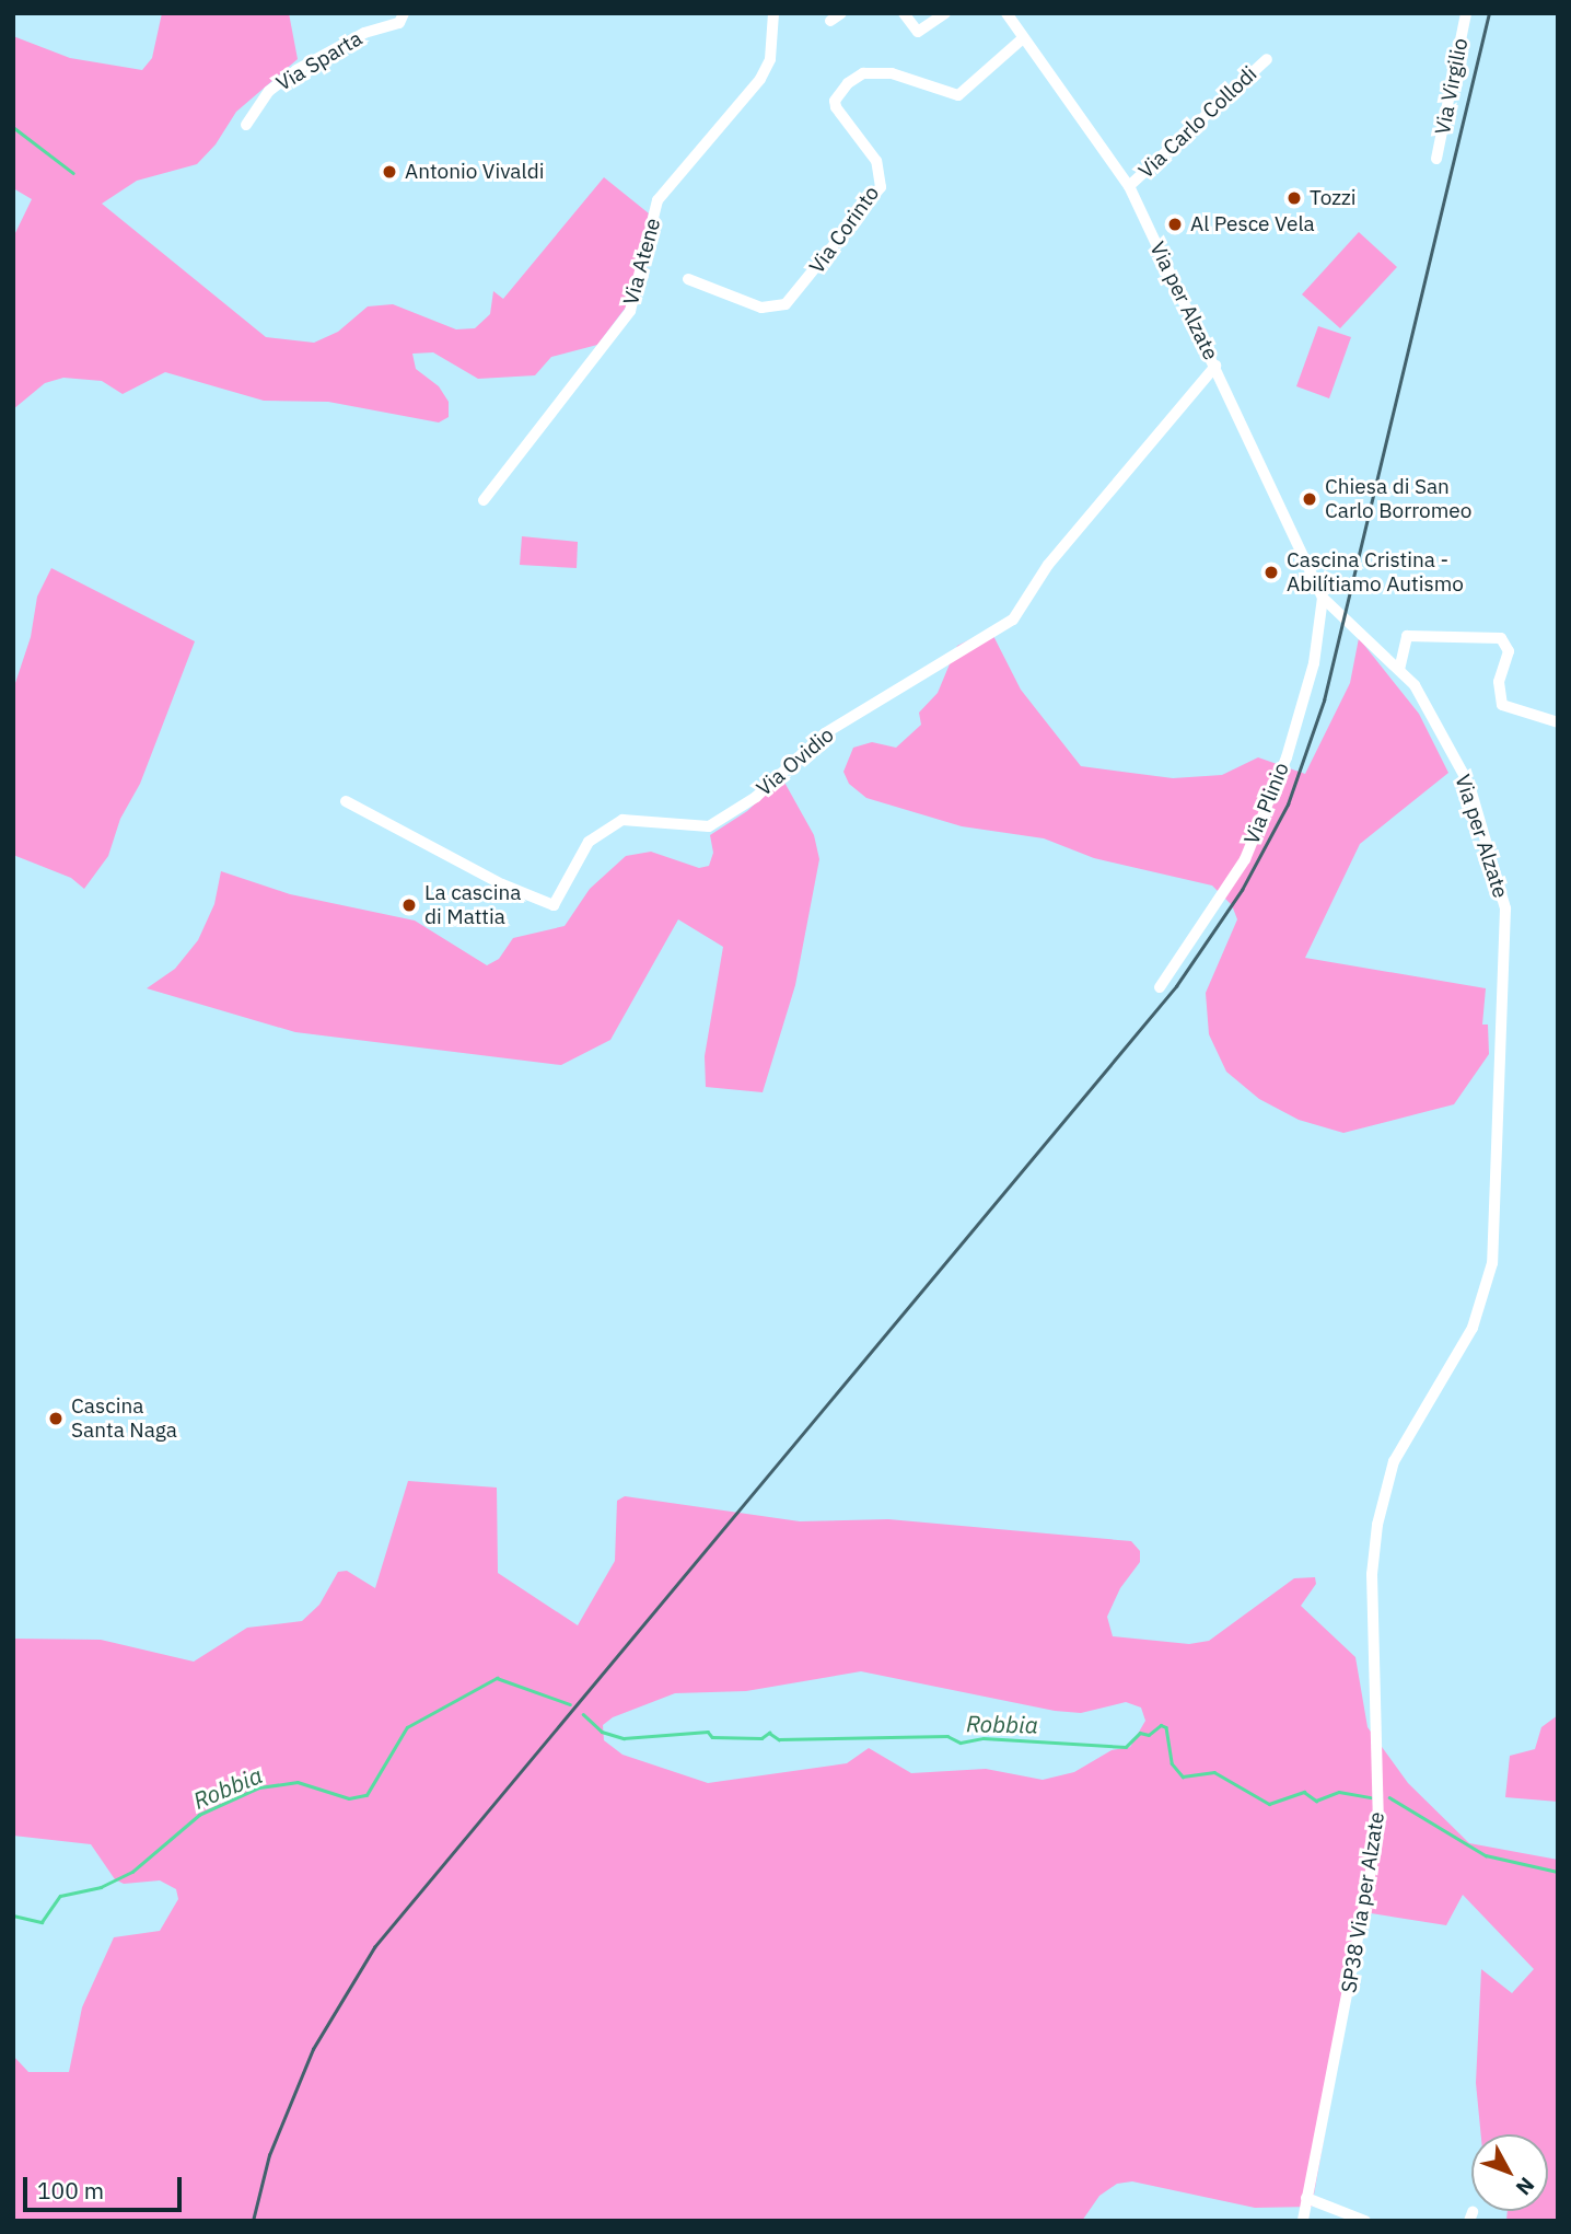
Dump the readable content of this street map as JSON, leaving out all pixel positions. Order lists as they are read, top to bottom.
{
  "streets": {
    "street": [
      "Via Sparta",
      "Via Virgilio",
      "Via Carlo Collodi",
      "Via Corinto",
      "Via Atene",
      "Via per Alzate",
      "Via Ovidio",
      "Via Plinio",
      "SP38 Via per Alzate"
    ]
  },
  "crossings": [
    ["Via Carlo Collodi", "Via per Alzate"],
    ["Via Corinto", "Via per Alzate"],
    ["Via per Alzate", "Via Ovidio"],
    ["Via per Alzate", "Via Plinio"],
    ["Via per Alzate", "SP38 Via per Alzate"]
  ],
  "water": ["Robbia"],
  "places": [
    "Antonio Vivaldi",
    "Tozzi",
    "Al Pesce Vela",
    "Chiesa di San Carlo Borromeo",
    "Cascina Cristina - Abilítiamo Autismo",
    "La cascina di Mattia",
    "Cascina Santa Naga"
  ],
  "scale_bar": "100 m",
  "north": "bottom right"
}
